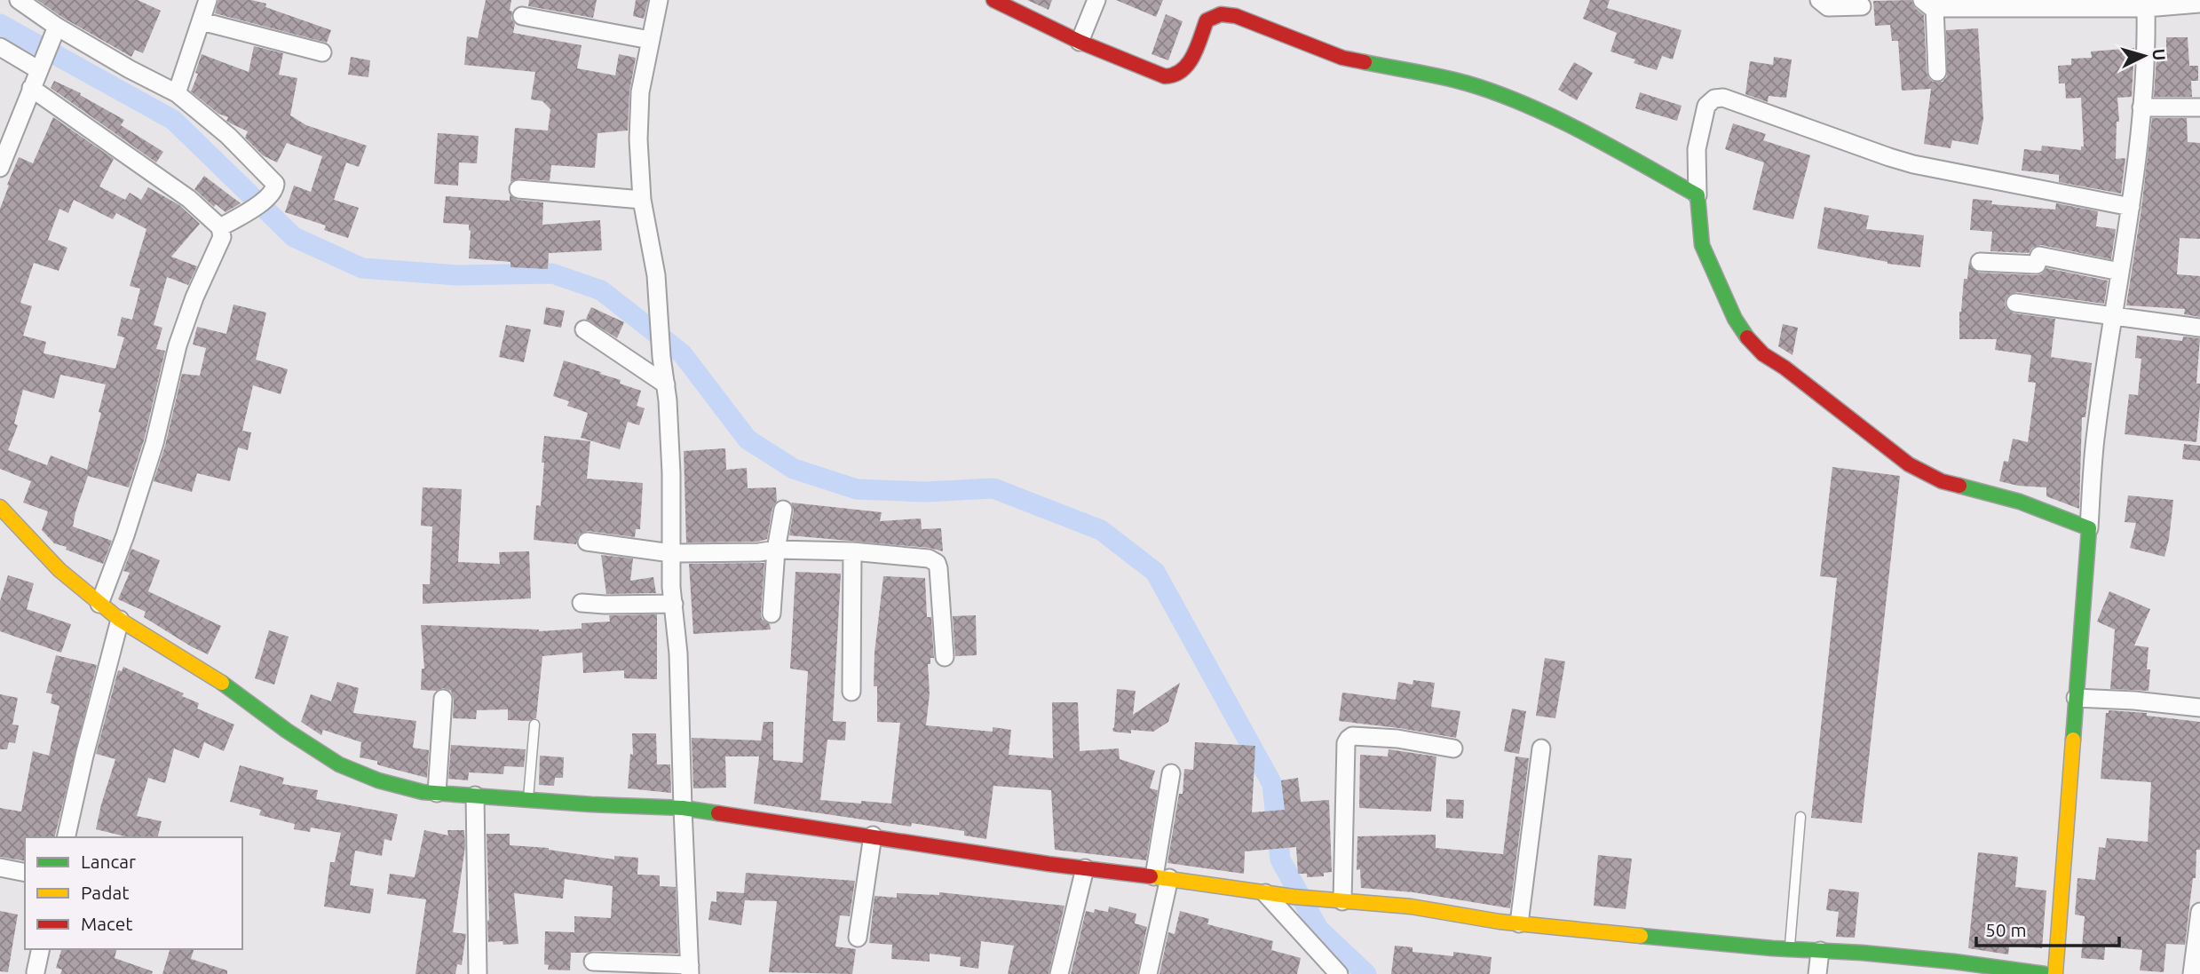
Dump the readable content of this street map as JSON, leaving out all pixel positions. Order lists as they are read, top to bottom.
{
  "legend": ["Lancar", "Padat", "Macet"],
  "scale_bar": "50 m",
  "north": "right"
}
